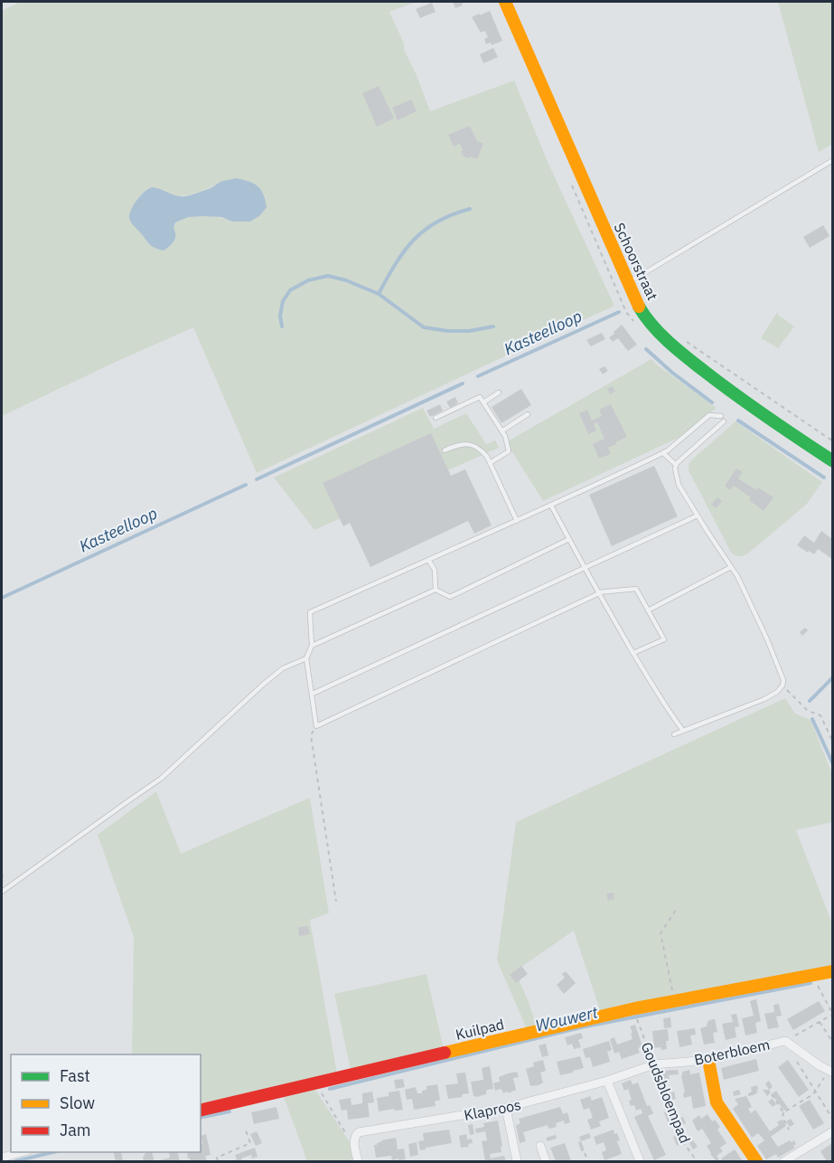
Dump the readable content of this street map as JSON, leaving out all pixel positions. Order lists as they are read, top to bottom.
{
  "streets": {
    "street": [
      "Schoorstraat",
      "Kuilpad",
      "Boterbloem",
      "Klaproos"
    ],
    "path": ["Goudsbloempad"]
  },
  "crossings": [
    ["Boterbloem", "Goudsbloempad"],
    ["Boterbloem", "Klaproos"],
    ["Goudsbloempad", "Klaproos"]
  ],
  "water": ["Kasteelloop", "Wouwert"],
  "legend": ["Fast", "Slow", "Jam"]
}
